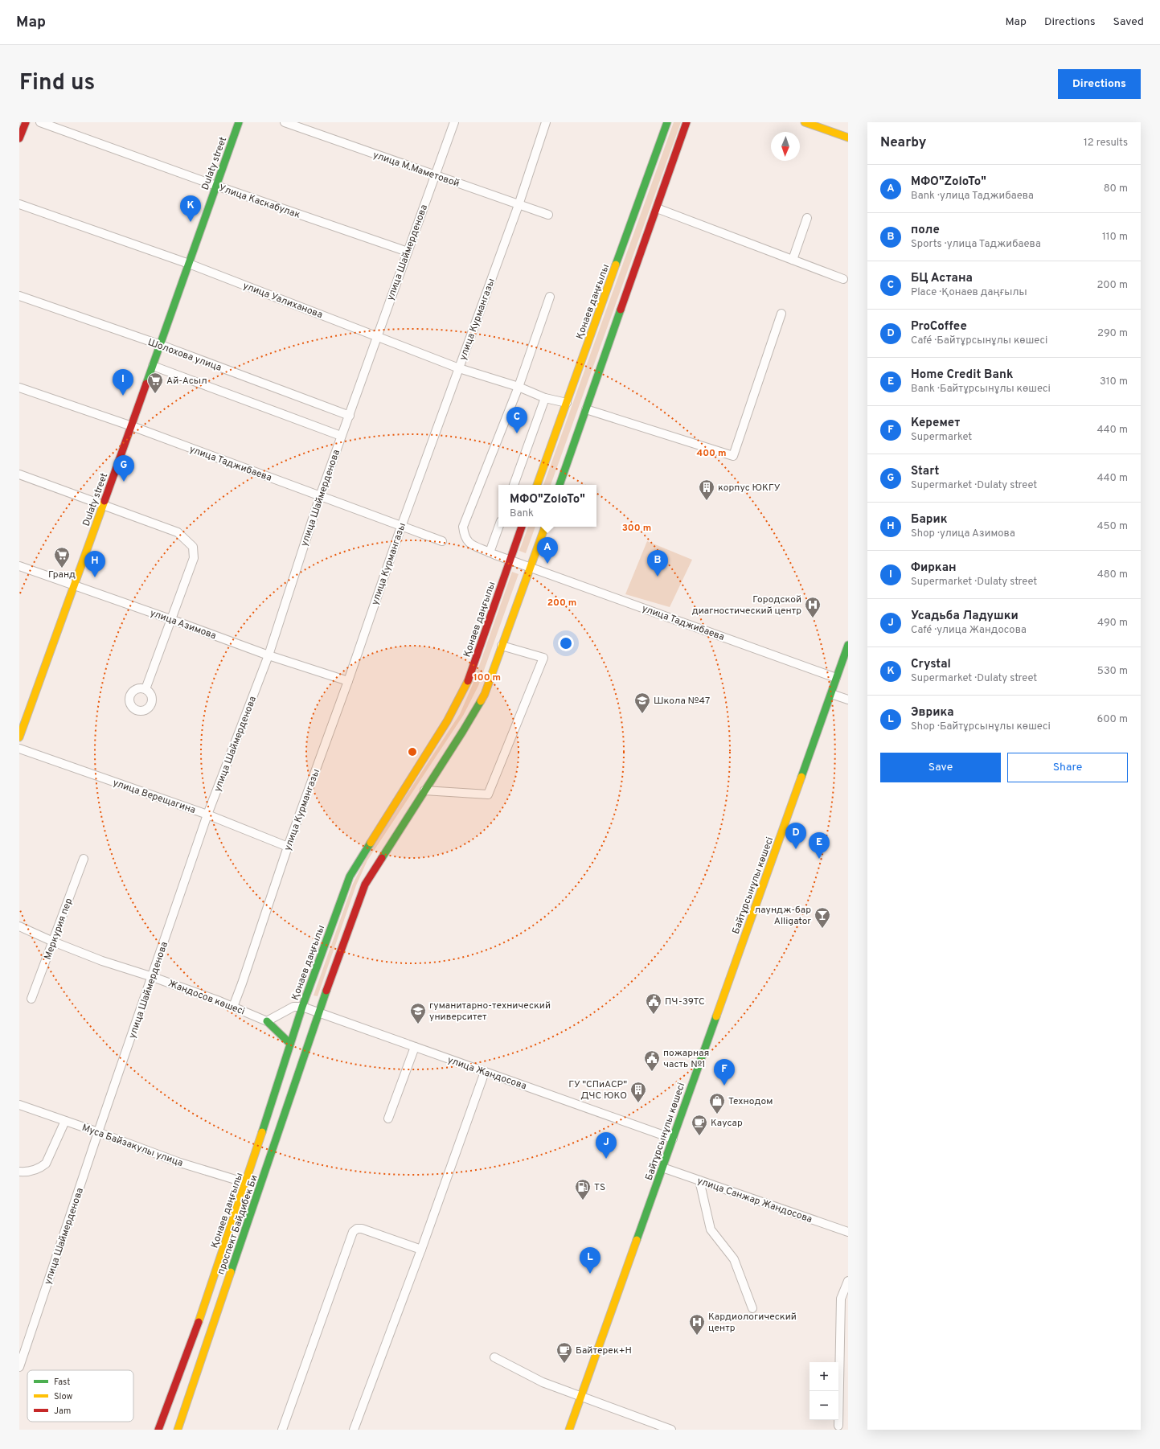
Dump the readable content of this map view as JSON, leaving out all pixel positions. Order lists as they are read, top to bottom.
{
  "streets": {
    "main road": [
      "Dulaty street",
      "Қонаев даңғылы",
      "Байтұрсынұлы көшесі",
      "проспект Байдибек Би"
    ],
    "street": [
      "улица М.Маметовой",
      "Улица Каскабулак",
      "улица Шаймерденова",
      "улица Уалиханова",
      "улица Курмангазы",
      "Шолохова улица",
      "улица Таджибаева",
      "улица Азимова",
      "улица Верещагина",
      "Меркурия пер",
      "Жандосов көшесі",
      "улица Жандосова",
      "Муса Байзакулы улица",
      "улица Санжар Жандосова"
    ]
  },
  "crossings": [
    ["Dulaty street", "Улица Каскабулак"],
    ["Dulaty street", "улица Уалиханова"],
    ["Dulaty street", "Шолохова улица"],
    ["Dulaty street", "улица Таджибаева"],
    ["Dulaty street", "улица Азимова"],
    ["улица М.Маметовой", "улица Шаймерденова"],
    ["улица М.Маметовой", "улица Курмангазы"],
    ["Улица Каскабулак", "улица Шаймерденова"],
    ["улица Шаймерденова", "улица Уалиханова"],
    ["улица Шаймерденова", "Шолохова улица"],
    ["улица Шаймерденова", "улица Таджибаева"],
    ["улица Шаймерденова", "улица Азимова"],
    ["улица Шаймерденова", "улица Верещагина"],
    ["улица Шаймерденова", "Жандосов көшесі"],
    ["улица Шаймерденова", "Муса Байзакулы улица"],
    ["улица Уалиханова", "Қонаев даңғылы"],
    ["улица Уалиханова", "улица Курмангазы"],
    ["улица Уалиханова", "улица Таджибаева"],
    ["Қонаев даңғылы", "улица Таджибаева"],
    ["Қонаев даңғылы", "улица Жандосова"],
    ["Қонаев даңғылы", "Муса Байзакулы улица"],
    ["улица Курмангазы", "улица Таджибаева"],
    ["улица Курмангазы", "улица Азимова"],
    ["улица Курмангазы", "улица Верещагина"],
    ["улица Курмангазы", "Жандосов көшесі"],
    ["улица Таджибаева", "Байтұрсынұлы көшесі"],
    ["Байтұрсынұлы көшесі", "улица Жандосова"],
    ["Байтұрсынұлы көшесі", "улица Санжар Жандосова"],
    ["Меркурия пер", "Жандосов көшесі"],
    ["улица Жандосова", "проспект Байдибек Би"]
  ],
  "places": {
    "supermarket": ["Ай-Асыл", "Гранд"],
    "building": ["корпус ЮКГУ", "ГУ \"СПиАСР\" ДЧС ЮКО"],
    "hospital": ["Городской диагностический центр", "Кардиологический центр"],
    "school or university": ["Школа №47", "гуманитарно-технический университет"],
    "bar": ["лаундж-бар Alligator"],
    "public building": ["ПЧ-39ТС", "пожарная часть №1"],
    "shop": ["Технодом"],
    "cafe": ["Каусар", "Байтерек+Н"],
    "fuel station": ["TS"]
  },
  "legend": ["Fast", "Slow", "Jam"],
  "north": "bottom",
  "page": {
    "header": "Map",
    "nav": ["Map", "Directions", "Saved"],
    "title": "Find us",
    "buttons": [
      "Directions",
      ["Save", "Share"]
    ],
    "heading": ["Nearby", "12 results"],
    "list": [
      {
        "mark": "A",
        "name": "МФО\"ZoloTo\"",
        "note": "Bank · улица Таджибаева",
        "value": "80 m"
      },
      {
        "mark": "B",
        "name": "поле",
        "note": "Sports · улица Таджибаева",
        "value": "110 m"
      },
      {
        "mark": "C",
        "name": "БЦ Астана",
        "note": "Place · Қонаев даңғылы",
        "value": "200 m"
      },
      {
        "mark": "D",
        "name": "ProCoffee",
        "note": "Café · Байтұрсынұлы көшесі",
        "value": "290 m"
      },
      {
        "mark": "E",
        "name": "Home Credit Bank",
        "note": "Bank · Байтұрсынұлы көшесі",
        "value": "310 m"
      },
      {
        "mark": "F",
        "name": "Керемет",
        "note": "Supermarket",
        "value": "440 m"
      },
      {
        "mark": "G",
        "name": "Start",
        "note": "Supermarket · Dulaty street",
        "value": "440 m"
      },
      {
        "mark": "H",
        "name": "Барик",
        "note": "Shop · улица Азимова",
        "value": "450 m"
      },
      {
        "mark": "I",
        "name": "Фиркан",
        "note": "Supermarket · Dulaty street",
        "value": "480 m"
      },
      {
        "mark": "J",
        "name": "Усадьба Ладушки",
        "note": "Café · улица Жандосова",
        "value": "490 m"
      },
      {
        "mark": "K",
        "name": "Crystal",
        "note": "Supermarket · Dulaty street",
        "value": "530 m"
      },
      {
        "mark": "L",
        "name": "Эврика",
        "note": "Shop · Байтұрсынұлы көшесі",
        "value": "600 m"
      }
    ],
    "pins": [
      "K",
      "I",
      "C",
      "G",
      "A",
      "B",
      "H",
      "D",
      "E",
      "F",
      "J",
      "L"
    ],
    "popup": ["МФО\"ZoloTo\"", "Bank"],
    "map_buttons": ["+", "−"]
  },
  "rings": [
    "400 m",
    "300 m",
    "200 m",
    "100 m"
  ]
}
